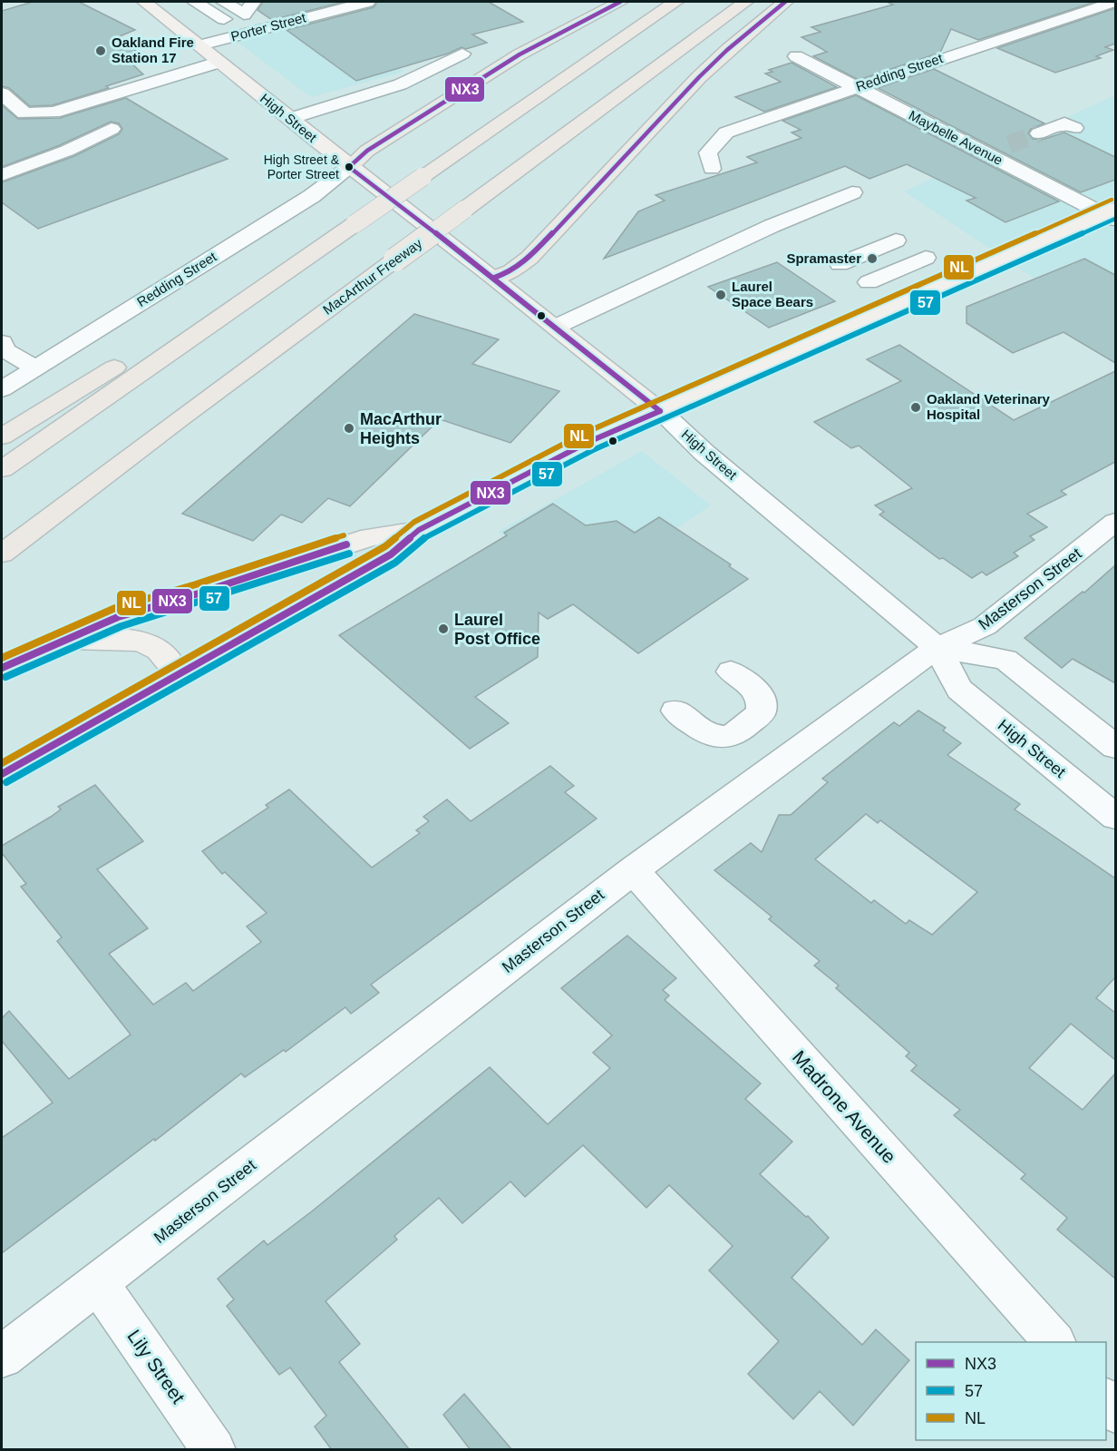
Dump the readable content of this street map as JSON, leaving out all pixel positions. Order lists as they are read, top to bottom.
{
  "streets": {
    "highway": ["MacArthur Freeway"],
    "main road": ["High Street"],
    "street": [
      "Porter Street",
      "Redding Street",
      "Maybelle Avenue",
      "Masterson Street",
      "Madrone Avenue",
      "Lily Street"
    ]
  },
  "crossings": [
    ["Porter Street", "High Street"],
    ["Redding Street", "High Street"],
    ["Redding Street", "Maybelle Avenue"],
    ["High Street", "Masterson Street"],
    ["Masterson Street", "Madrone Avenue"],
    ["Masterson Street", "Lily Street"]
  ],
  "places": [
    "Oakland Fire Station 17",
    "High Street & Porter Street",
    "Spramaster",
    "Laurel Space Bears",
    "Oakland Veterinary Hospital",
    "MacArthur Heights",
    "Laurel Post Office"
  ],
  "lines": ["transit line NX3", "transit line NL", "transit line 57"],
  "legend": ["NX3", "57", "NL"]
}
